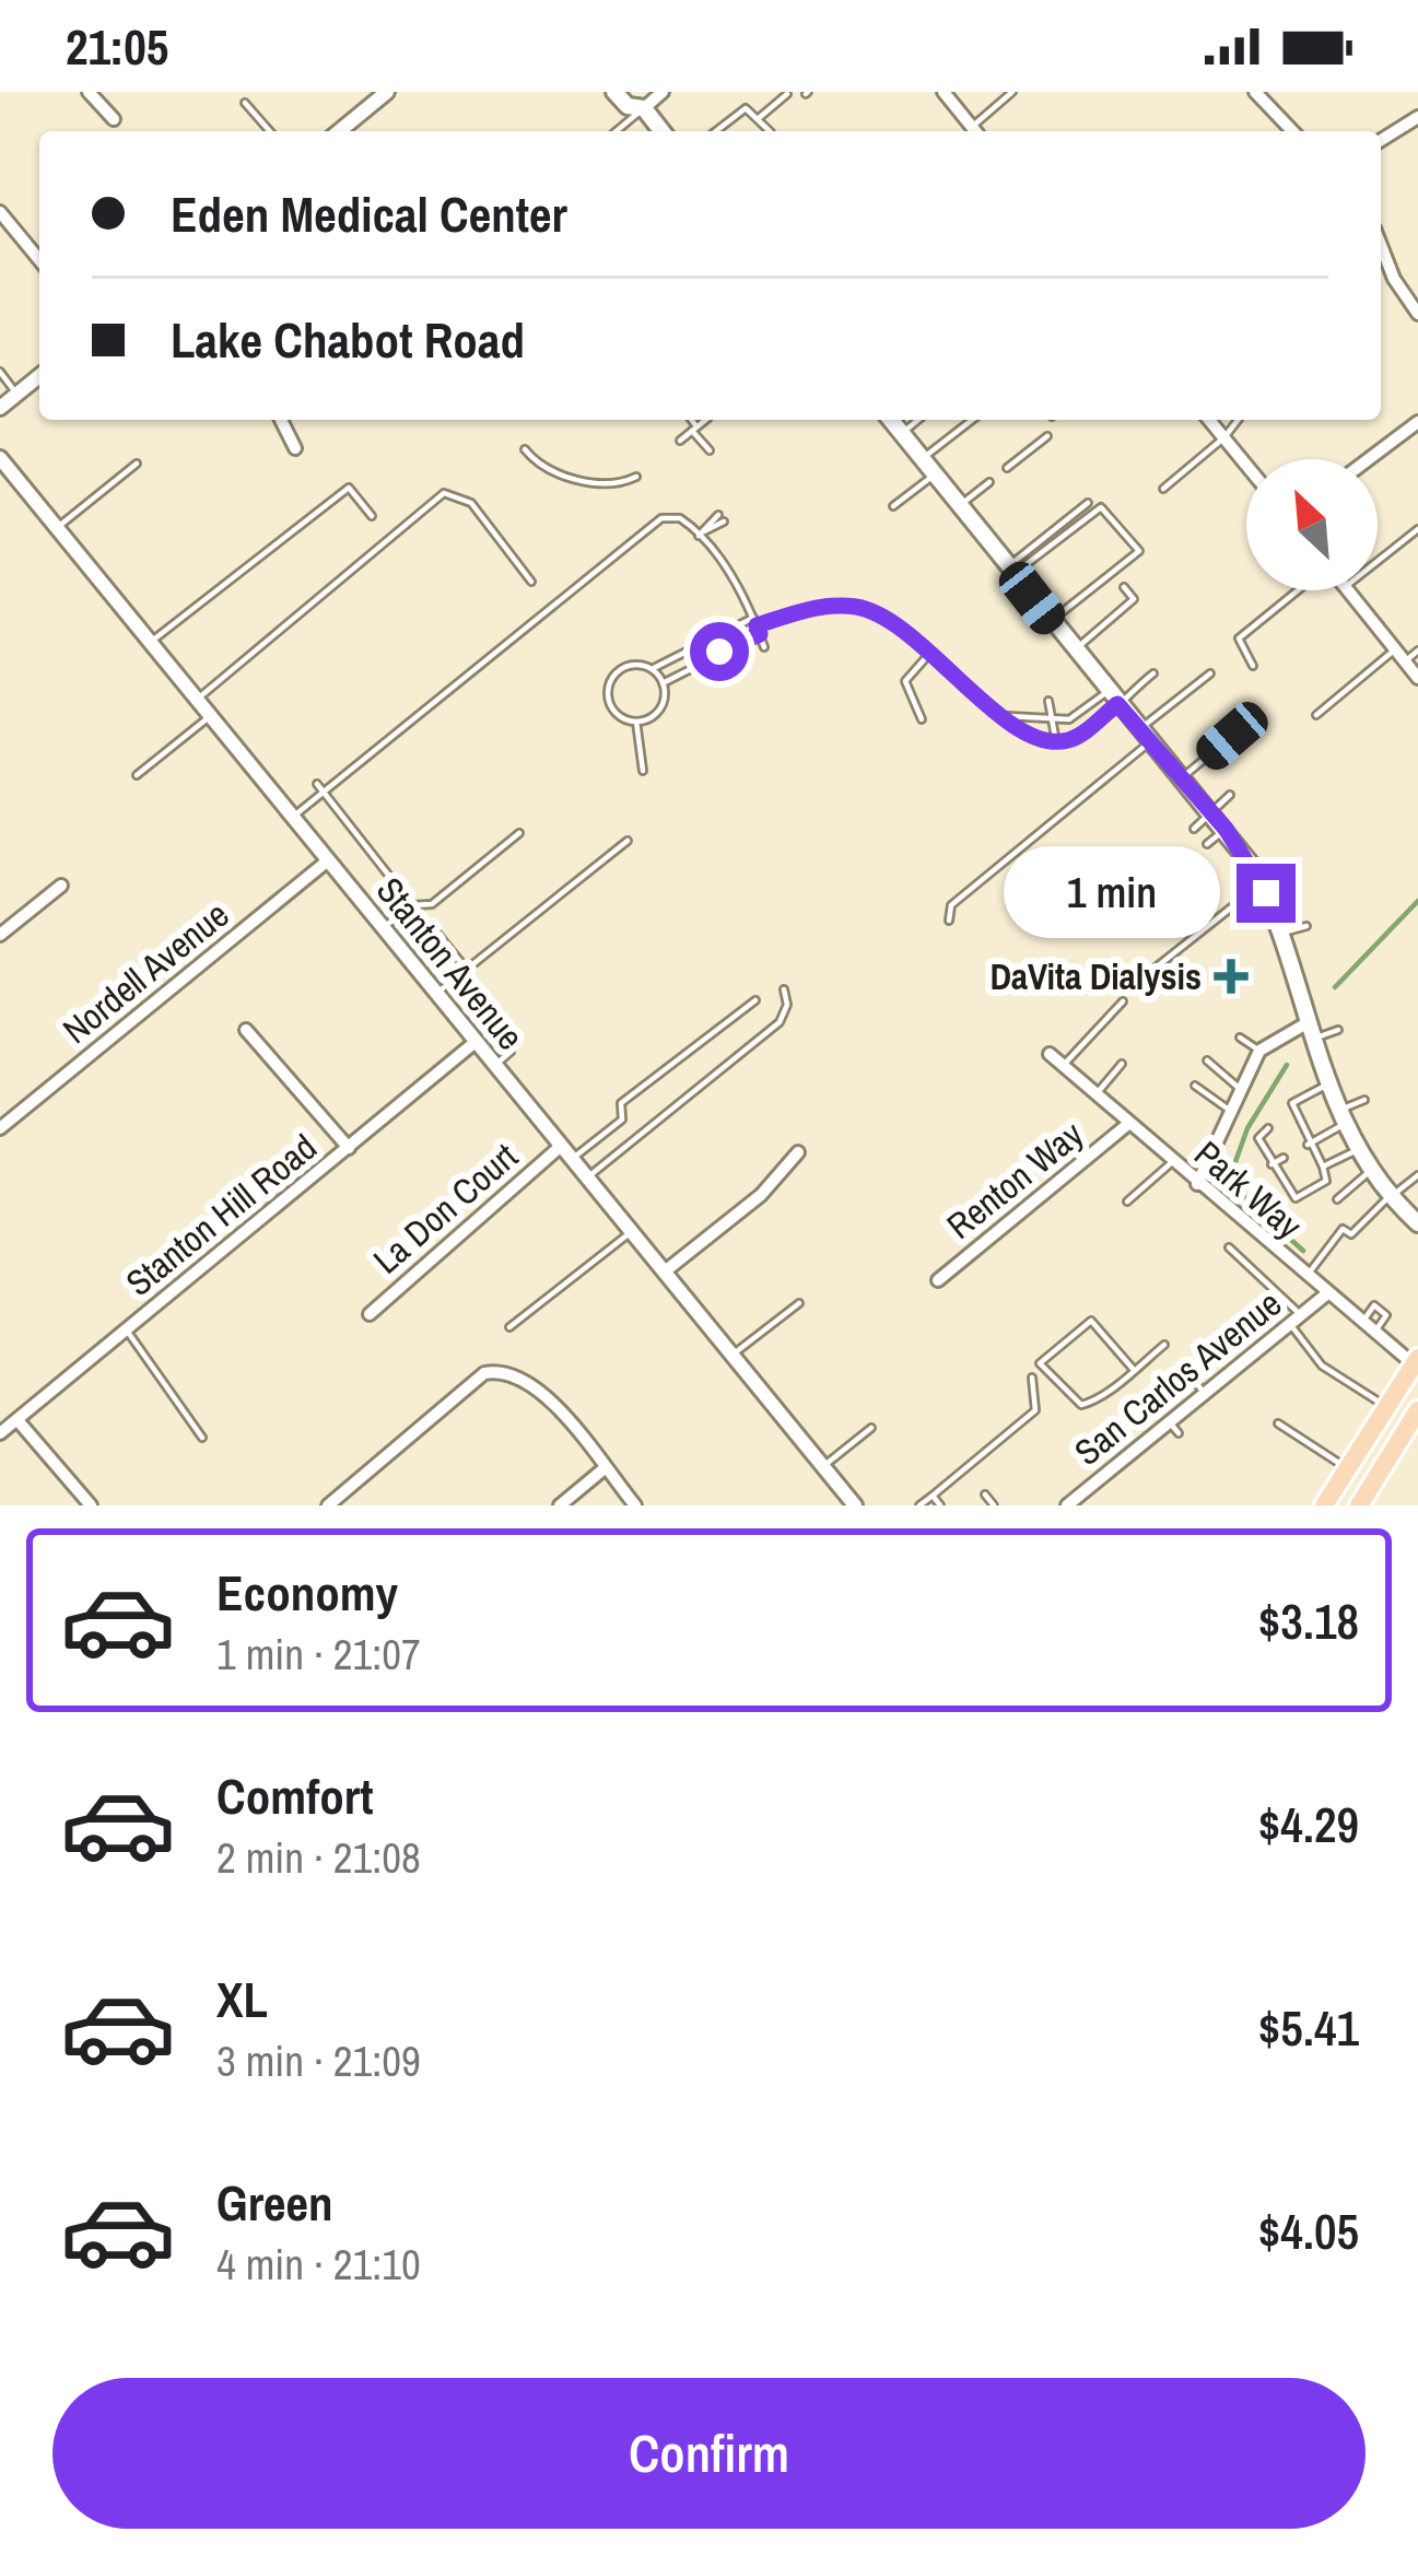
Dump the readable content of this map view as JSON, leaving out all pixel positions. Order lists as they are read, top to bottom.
{
  "streets": {
    "street": [
      "Stanton Avenue",
      "Nordell Avenue",
      "Renton Way",
      "Park Way",
      "La Don Court",
      "Stanton Hill Road",
      "San Carlos Avenue"
    ]
  },
  "crossings": [
    ["Stanton Avenue", "Nordell Avenue"],
    ["Stanton Avenue", "La Don Court"],
    ["Stanton Avenue", "Stanton Hill Road"],
    ["Renton Way", "Park Way"],
    ["Park Way", "San Carlos Avenue"]
  ],
  "places": {
    "health": ["DaVita Dialysis"]
  },
  "north": "top left",
  "page": {
    "status": "21:05",
    "banner": ["Eden Medical Center", "Lake Chabot Road"],
    "bubble": "1 min",
    "list": [
      {
        "name": "Economy",
        "note": "1 min · 21:07",
        "value": "$3.18"
      },
      {
        "name": "Comfort",
        "note": "2 min · 21:08",
        "value": "$4.29"
      },
      {
        "name": "XL",
        "note": "3 min · 21:09",
        "value": "$5.41"
      },
      {
        "name": "Green",
        "note": "4 min · 21:10",
        "value": "$4.05"
      }
    ],
    "buttons": "Confirm"
  }
}
